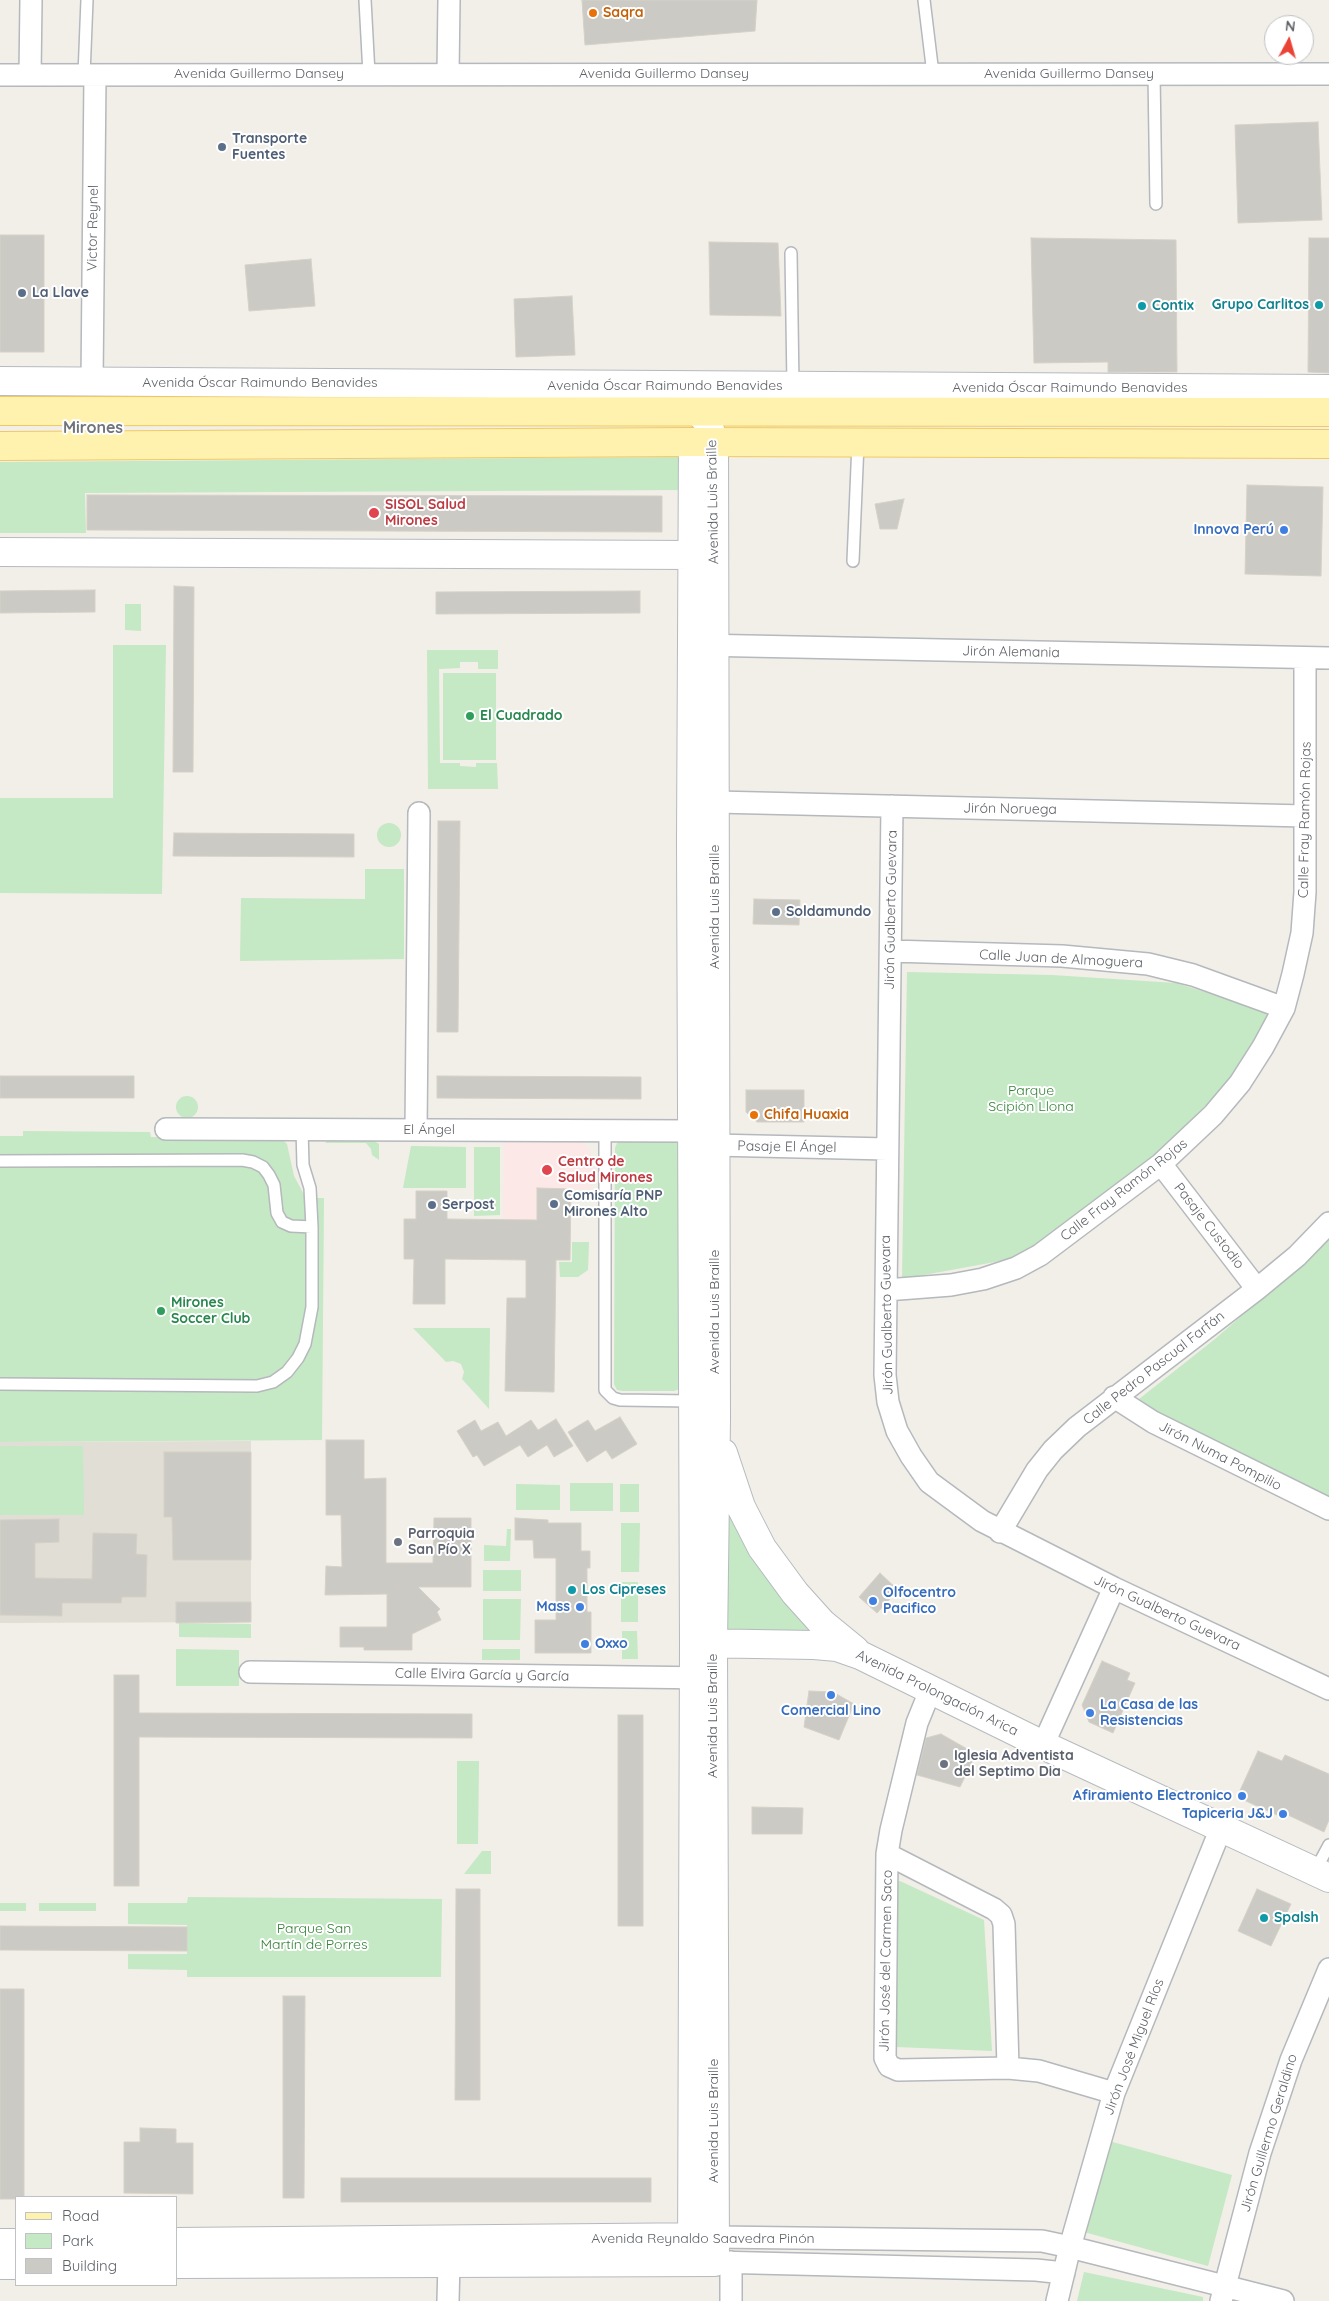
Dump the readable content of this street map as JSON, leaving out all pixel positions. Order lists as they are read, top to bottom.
{
  "streets": {
    "main road": ["Avenida Óscar Raimundo Benavides"],
    "street": [
      "Avenida Guillermo Dansey",
      "Victor Reynel",
      "Avenida Luis Braille",
      "Jirón Alemania",
      "Jirón Noruega",
      "Calle Fray Ramón Rojas",
      "Jirón Gualberto Guevara",
      "Calle Juan de Almoguera",
      "El Ángel",
      "Pasaje El Ángel",
      "Pasaje Custodio",
      "Calle Pedro Pascual Farfán",
      "Jirón Numa Pompilio",
      "Calle Elvira García y García",
      "Avenida Prolongación Arica",
      "Jirón José del Carmen Saco",
      "Jirón José Miguel Ríos",
      "Jirón Guillermo Geraldino",
      "Avenida Reynaldo Saavedra Pinón"
    ]
  },
  "crossings": [
    ["Avenida Guillermo Dansey", "Victor Reynel"],
    ["Victor Reynel", "Avenida Óscar Raimundo Benavides"],
    ["Avenida Óscar Raimundo Benavides", "Avenida Luis Braille"],
    ["Avenida Luis Braille", "Jirón Alemania"],
    ["Avenida Luis Braille", "Jirón Noruega"],
    ["Avenida Luis Braille", "El Ángel"],
    ["Avenida Luis Braille", "Pasaje El Ángel"],
    ["Avenida Luis Braille", "Calle Elvira García y García"],
    ["Avenida Luis Braille", "Avenida Prolongación Arica"],
    ["Avenida Luis Braille", "Avenida Reynaldo Saavedra Pinón"],
    ["Jirón Alemania", "Calle Fray Ramón Rojas"],
    ["Jirón Noruega", "Calle Fray Ramón Rojas"],
    ["Jirón Noruega", "Jirón Gualberto Guevara"],
    ["Calle Fray Ramón Rojas", "Jirón Gualberto Guevara"],
    ["Calle Fray Ramón Rojas", "Calle Juan de Almoguera"],
    ["Calle Fray Ramón Rojas", "Pasaje Custodio"],
    ["Jirón Gualberto Guevara", "Calle Juan de Almoguera"],
    ["Jirón Gualberto Guevara", "Pasaje El Ángel"],
    ["Jirón Gualberto Guevara", "Calle Pedro Pascual Farfán"],
    ["Pasaje Custodio", "Calle Pedro Pascual Farfán"],
    ["Calle Pedro Pascual Farfán", "Jirón Numa Pompilio"],
    ["Avenida Prolongación Arica", "Jirón José del Carmen Saco"],
    ["Avenida Prolongación Arica", "Jirón José Miguel Ríos"],
    ["Jirón José del Carmen Saco", "Jirón José Miguel Ríos"],
    ["Jirón José Miguel Ríos", "Avenida Reynaldo Saavedra Pinón"],
    ["Jirón Guillermo Geraldino", "Avenida Reynaldo Saavedra Pinón"]
  ],
  "districts": ["Mirones"],
  "parks": ["Parque Scipión Llona", "Parque San Martín de Porres"],
  "places": [
    "Saqra",
    "Transporte Fuentes",
    "La Llave",
    "Grupo Carlitos",
    "Contix",
    "SISOL Salud Mirones",
    "Innova Perú",
    "El Cuadrado",
    "Soldamundo",
    "Chifa Huaxia",
    "Centro de Salud Mirones",
    "Comisaría PNP Mirones Alto",
    "Serpost",
    "Mirones Soccer Club",
    "Parroquia San Pío X",
    "Los Cipreses",
    "Olfocentro Pacifico",
    "Mass",
    "Oxxo",
    "Comercial Lino",
    "La Casa de las Resistencias",
    "Iglesia Adventista del Septimo Dia",
    "Afiramiento Electronico",
    "Tapiceria J&J",
    "Spalsh"
  ],
  "legend": ["Road", "Park", "Building"],
  "north": "top"
}
